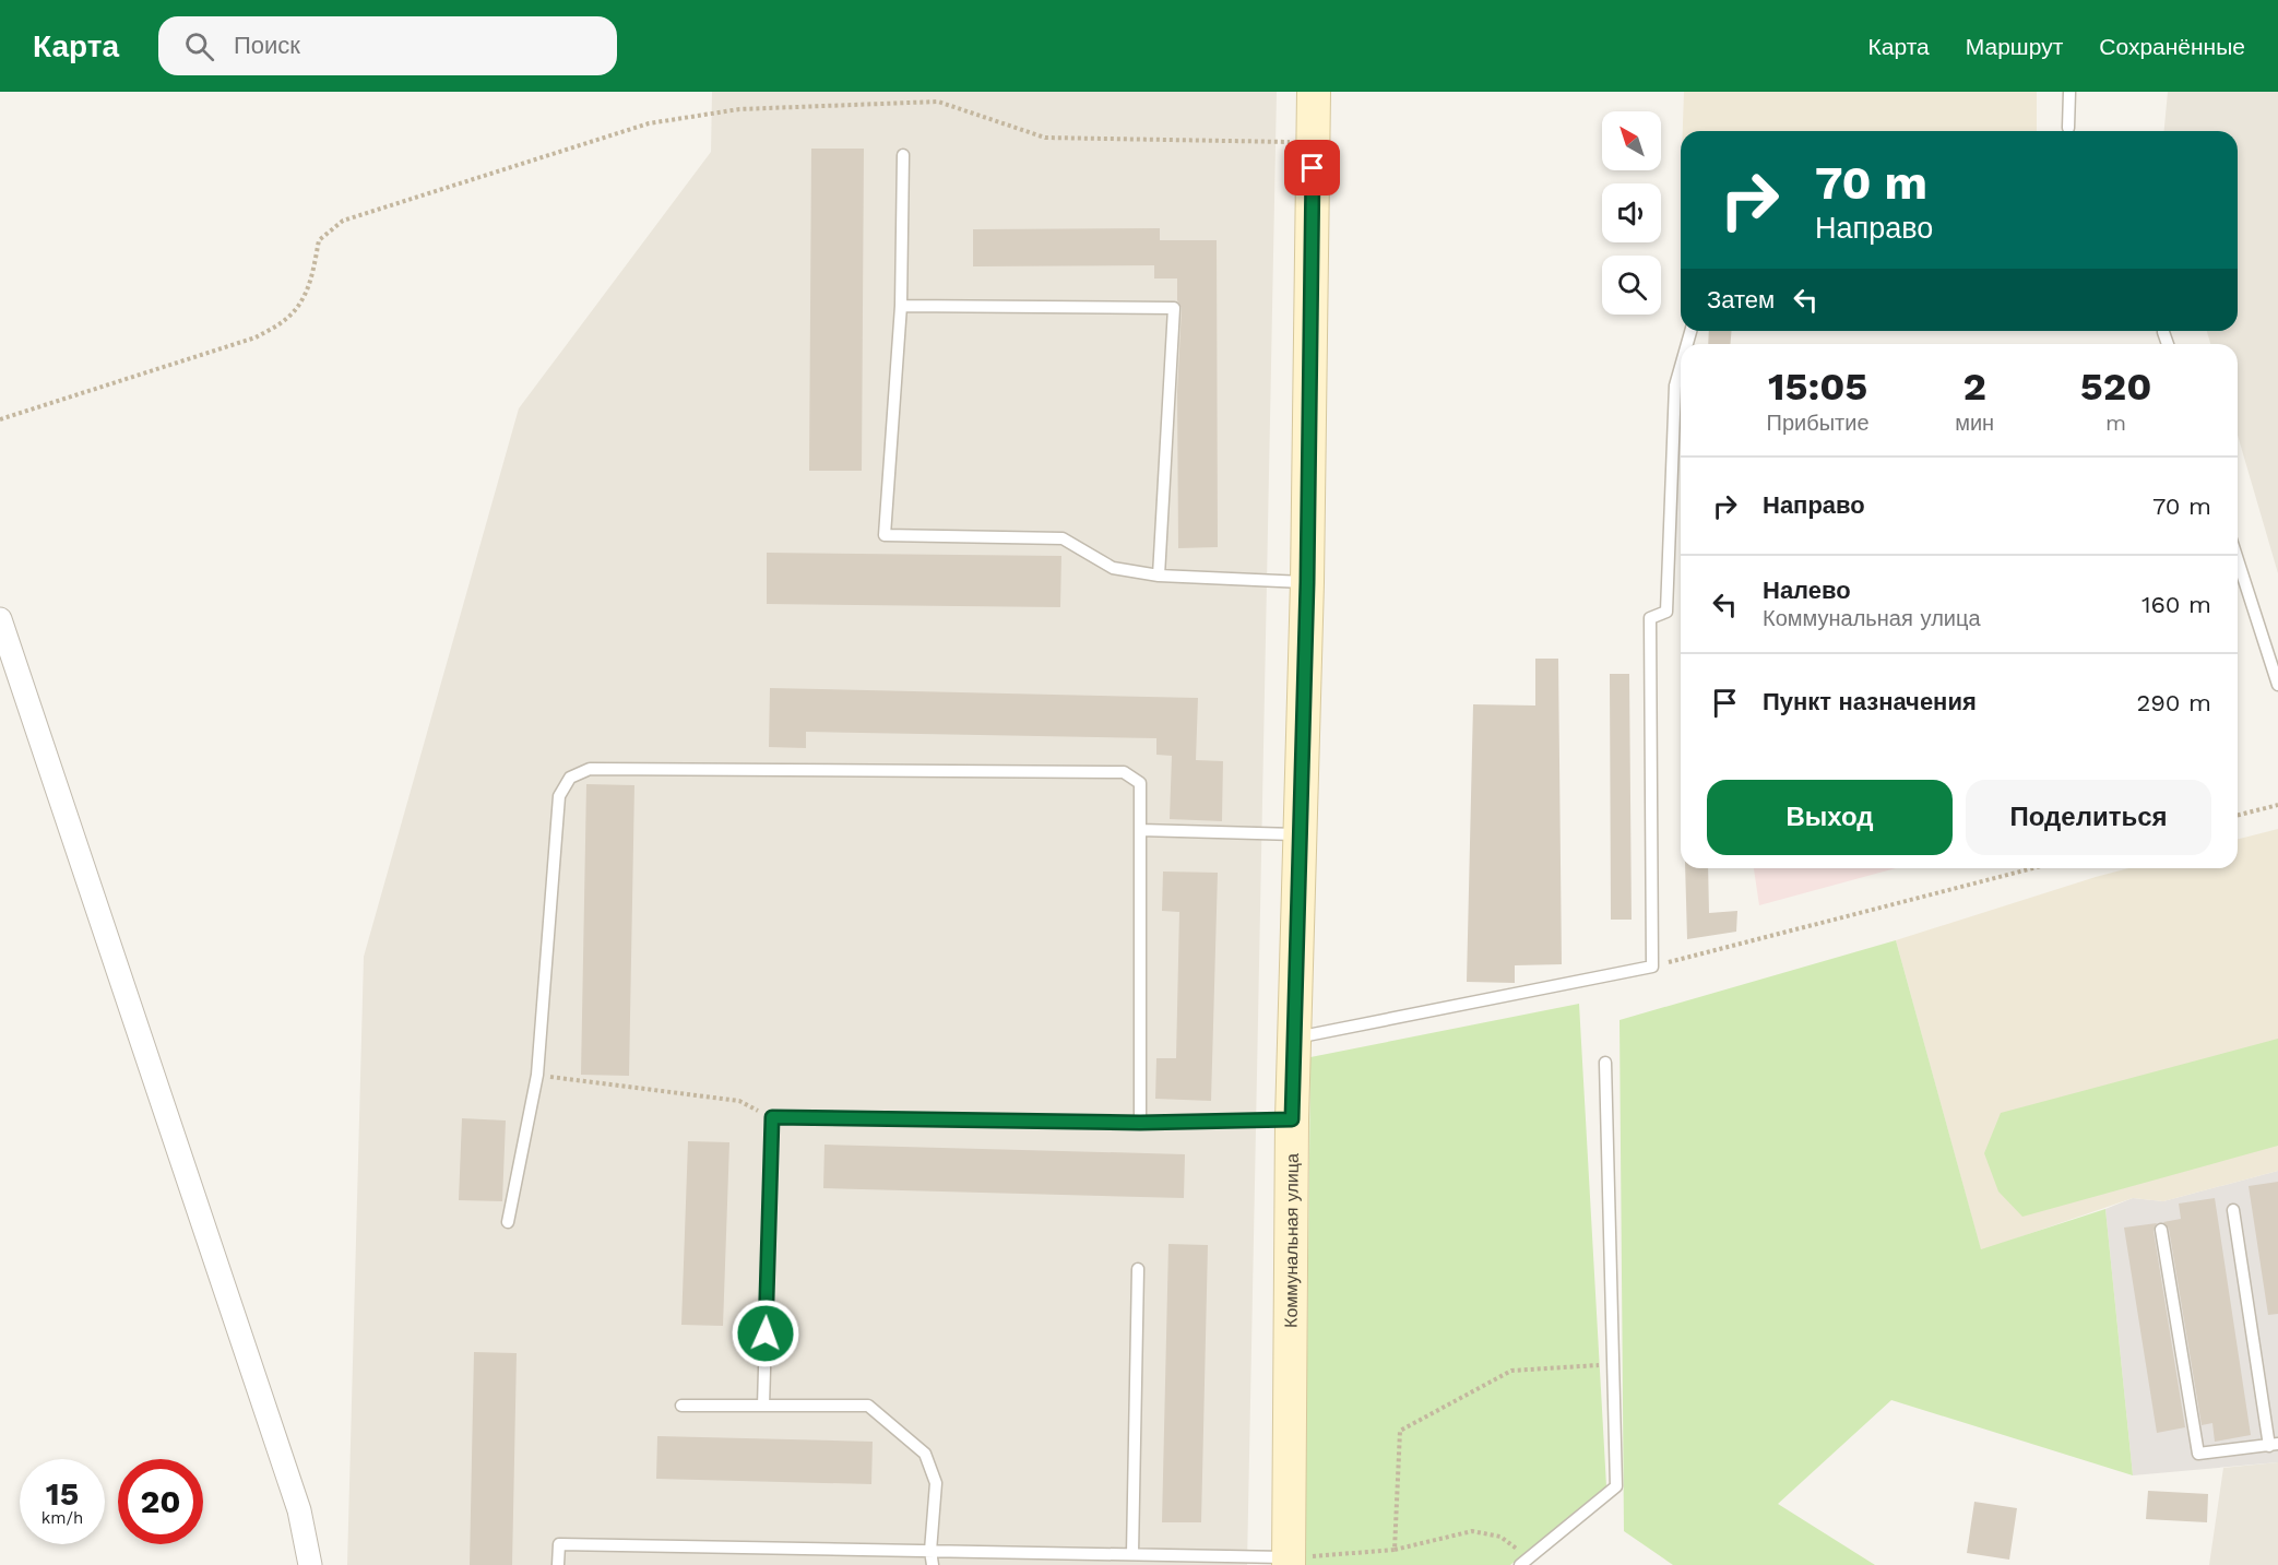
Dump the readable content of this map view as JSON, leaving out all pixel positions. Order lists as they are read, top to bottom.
{
  "streets": {
    "street": ["Коммунальная улица"]
  },
  "north": "top left",
  "page": {
    "header": "Карта",
    "search": "Поиск",
    "nav": ["Карта", "Маршрут", "Сохранённые"],
    "turn": ["70 m", "Направо"],
    "then": "Затем",
    "eta": [
      "15:05",
      "Прибытие",
      "2",
      "мин",
      "520",
      "m"
    ],
    "list": [
      {
        "name": "Направо",
        "value": "70 m"
      },
      {
        "name": "Налево",
        "note": "Коммунальная улица",
        "value": "160 m"
      },
      {
        "name": "Пункт назначения",
        "value": "290 m"
      }
    ],
    "buttons": ["Выход", "Поделиться"],
    "speed": "15 km/h",
    "limit": "20"
  }
}
